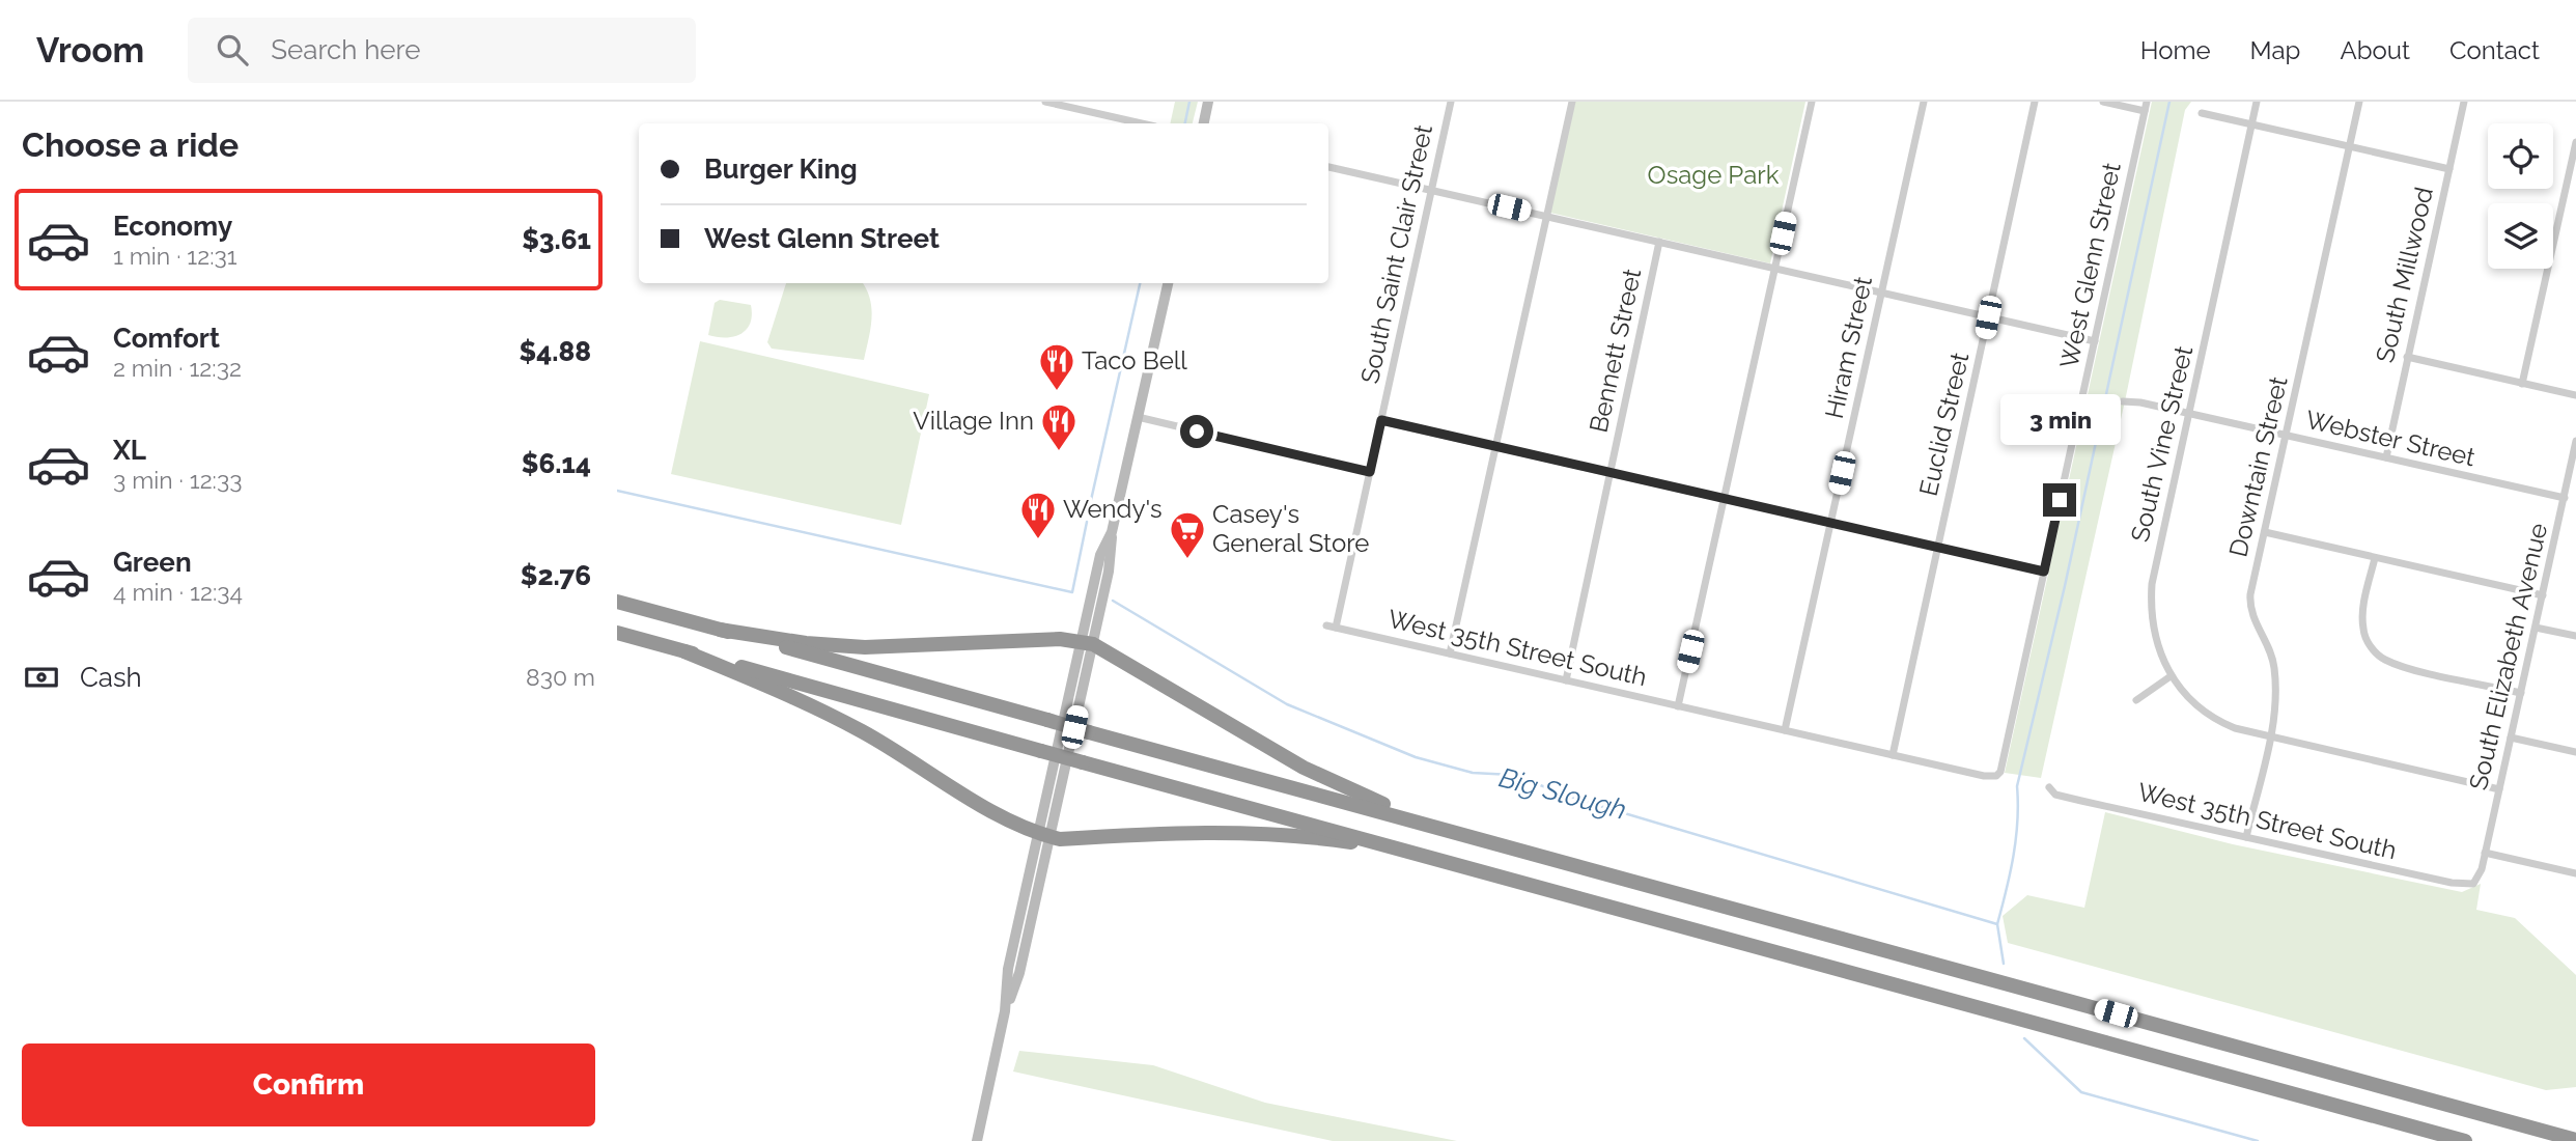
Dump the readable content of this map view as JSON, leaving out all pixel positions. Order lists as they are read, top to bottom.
{
  "streets": {
    "street": [
      "South Saint Clair Street",
      "West Glenn Street",
      "South Millwood",
      "Hiram Street",
      "Bennett Street",
      "Euclid Street",
      "Webster Street",
      "South Vine Street",
      "Downtain Street",
      "West 35th Street South",
      "South Elizabeth Avenue"
    ]
  },
  "crossings": [
    ["South Saint Clair Street", "West 35th Street South"],
    ["West Glenn Street", "West 35th Street South"],
    ["South Millwood", "Webster Street"],
    ["Hiram Street", "West 35th Street South"],
    ["Bennett Street", "West 35th Street South"],
    ["Euclid Street", "West 35th Street South"],
    ["Webster Street", "South Vine Street"],
    ["Webster Street", "Downtain Street"],
    ["Webster Street", "South Elizabeth Avenue"],
    ["South Vine Street", "Downtain Street"],
    ["South Vine Street", "South Elizabeth Avenue"],
    ["Downtain Street", "West 35th Street South"],
    ["West 35th Street South", "South Elizabeth Avenue"]
  ],
  "water": ["Big Slough"],
  "parks": ["Osage Park"],
  "places": {
    "restaurant": ["Taco Bell", "Village Inn", "Wendy's"],
    "supermarket": ["Casey's General Store"]
  },
  "page": {
    "header": "Vroom",
    "search": "Search here",
    "nav": [
      "Home",
      "Map",
      "About",
      "Contact"
    ],
    "heading": "Choose a ride",
    "banner": ["Burger King", "West Glenn Street"],
    "list": [
      {
        "name": "Economy",
        "note": "1 min · 12:31",
        "value": "$3.61"
      },
      {
        "name": "Comfort",
        "note": "2 min · 12:32",
        "value": "$4.88"
      },
      {
        "name": "XL",
        "note": "3 min · 12:33",
        "value": "$6.14"
      },
      {
        "name": "Green",
        "note": "4 min · 12:34",
        "value": "$2.76"
      }
    ],
    "bubble": "3 min",
    "pay": ["Cash", "830 m"],
    "buttons": "Confirm"
  }
}
